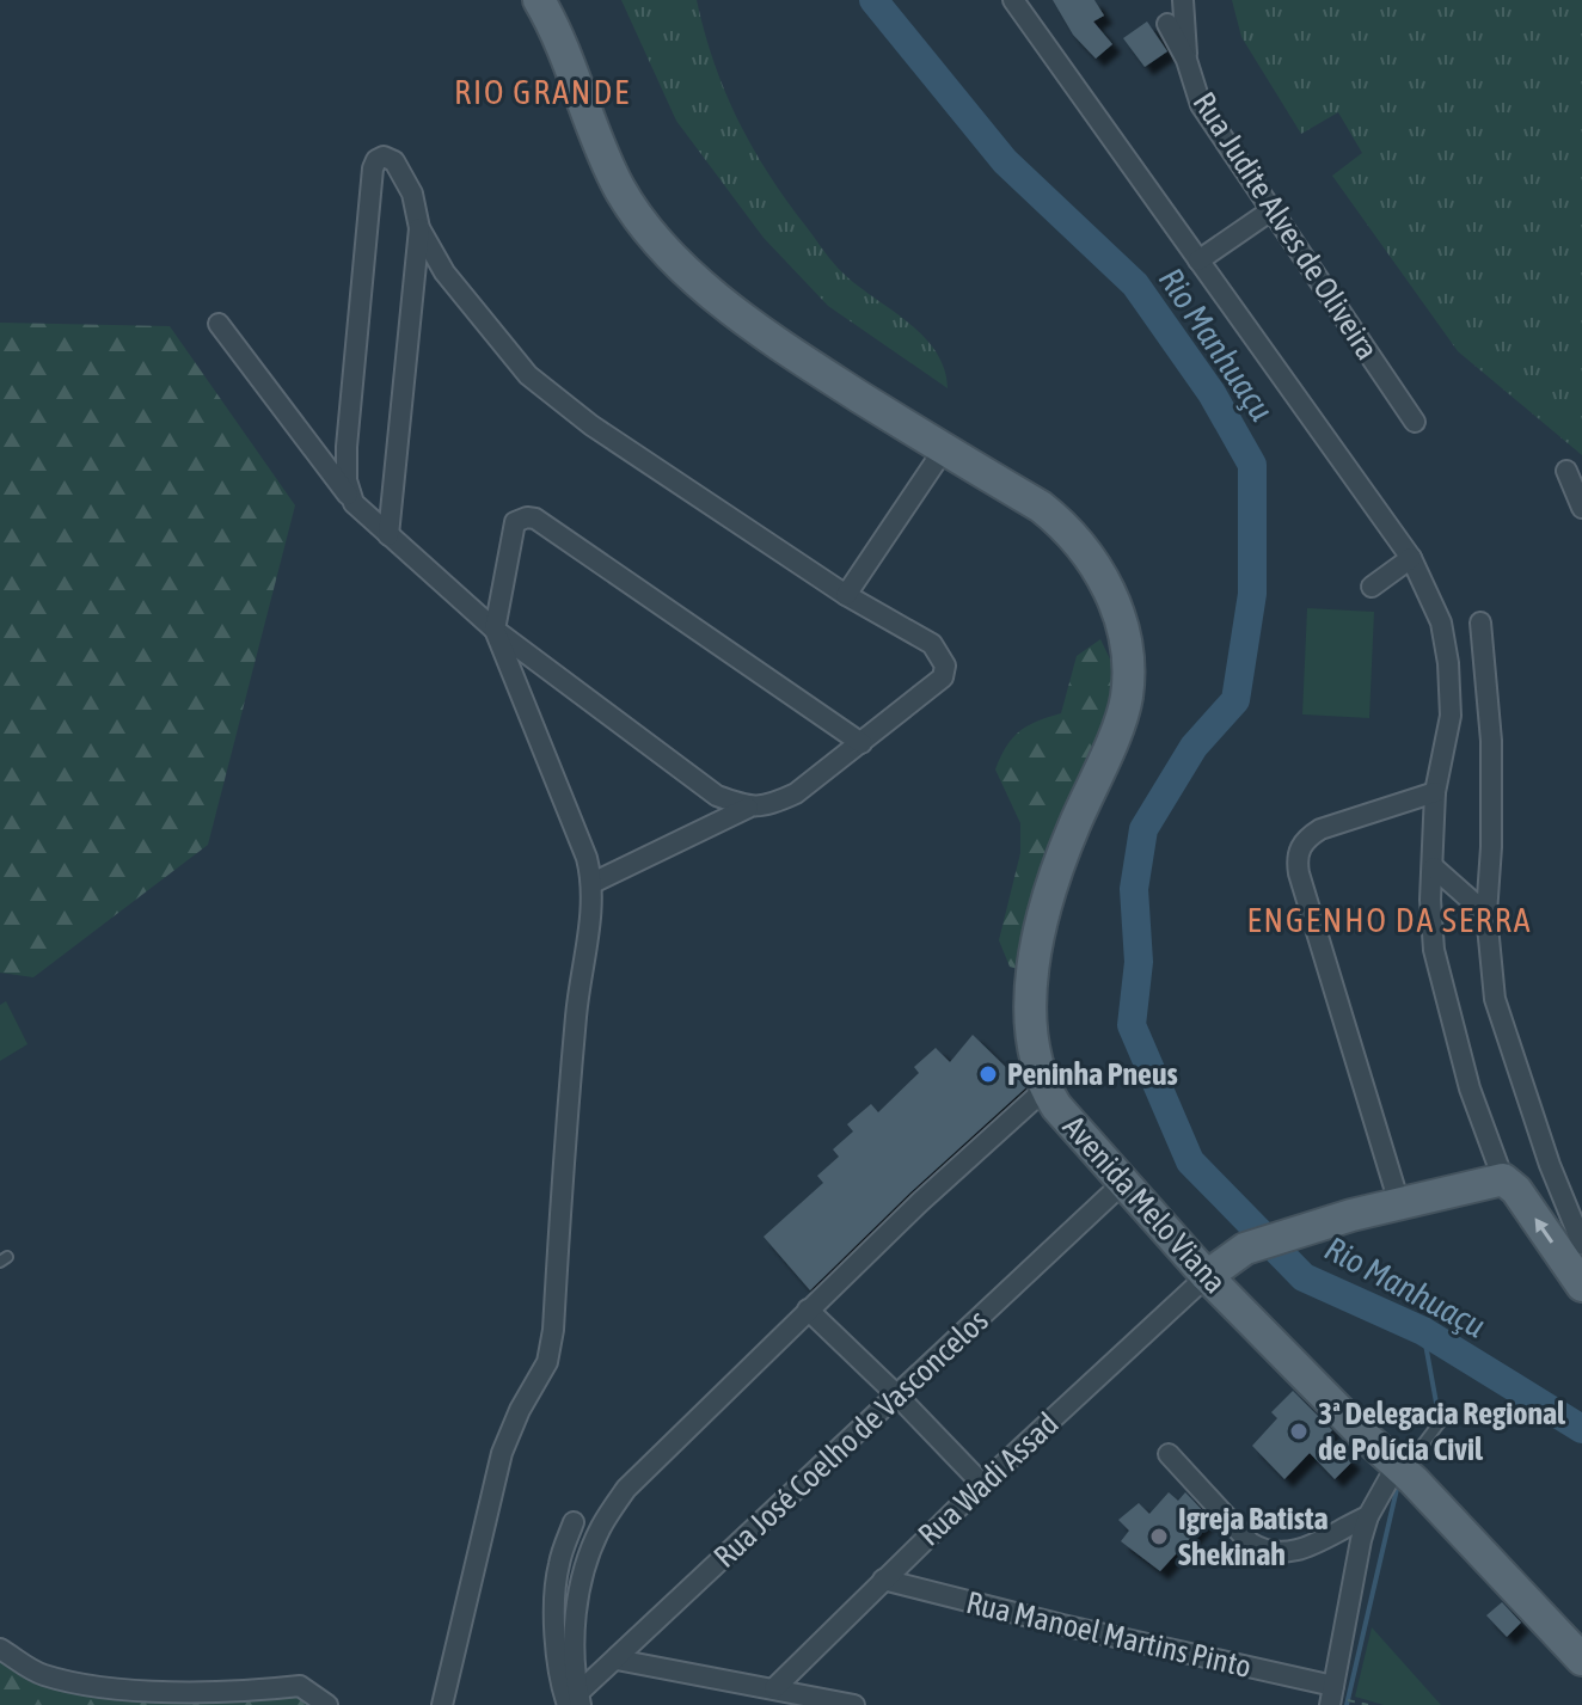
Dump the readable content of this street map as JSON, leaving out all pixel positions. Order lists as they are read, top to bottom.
{
  "streets": {
    "main road": ["Avenida Melo Viana"],
    "street": [
      "Rua Judite Alves de Oliveira",
      "Rua José Coelho de Vasconcelos",
      "Rua Wadi Assad",
      "Rua Manoel Martins Pinto"
    ]
  },
  "crossings": [
    ["Avenida Melo Viana", "Rua José Coelho de Vasconcelos"],
    ["Avenida Melo Viana", "Rua Wadi Assad"],
    ["Rua Wadi Assad", "Rua Manoel Martins Pinto"]
  ],
  "districts": ["RIO GRANDE", "ENGENHO DA SERRA"],
  "water": ["Rio Manhuaçu"],
  "places": ["Peninha Pneus", "3ª Delegacia Regional de Polícia Civil", "Igreja Batista Shekinah"]
}
